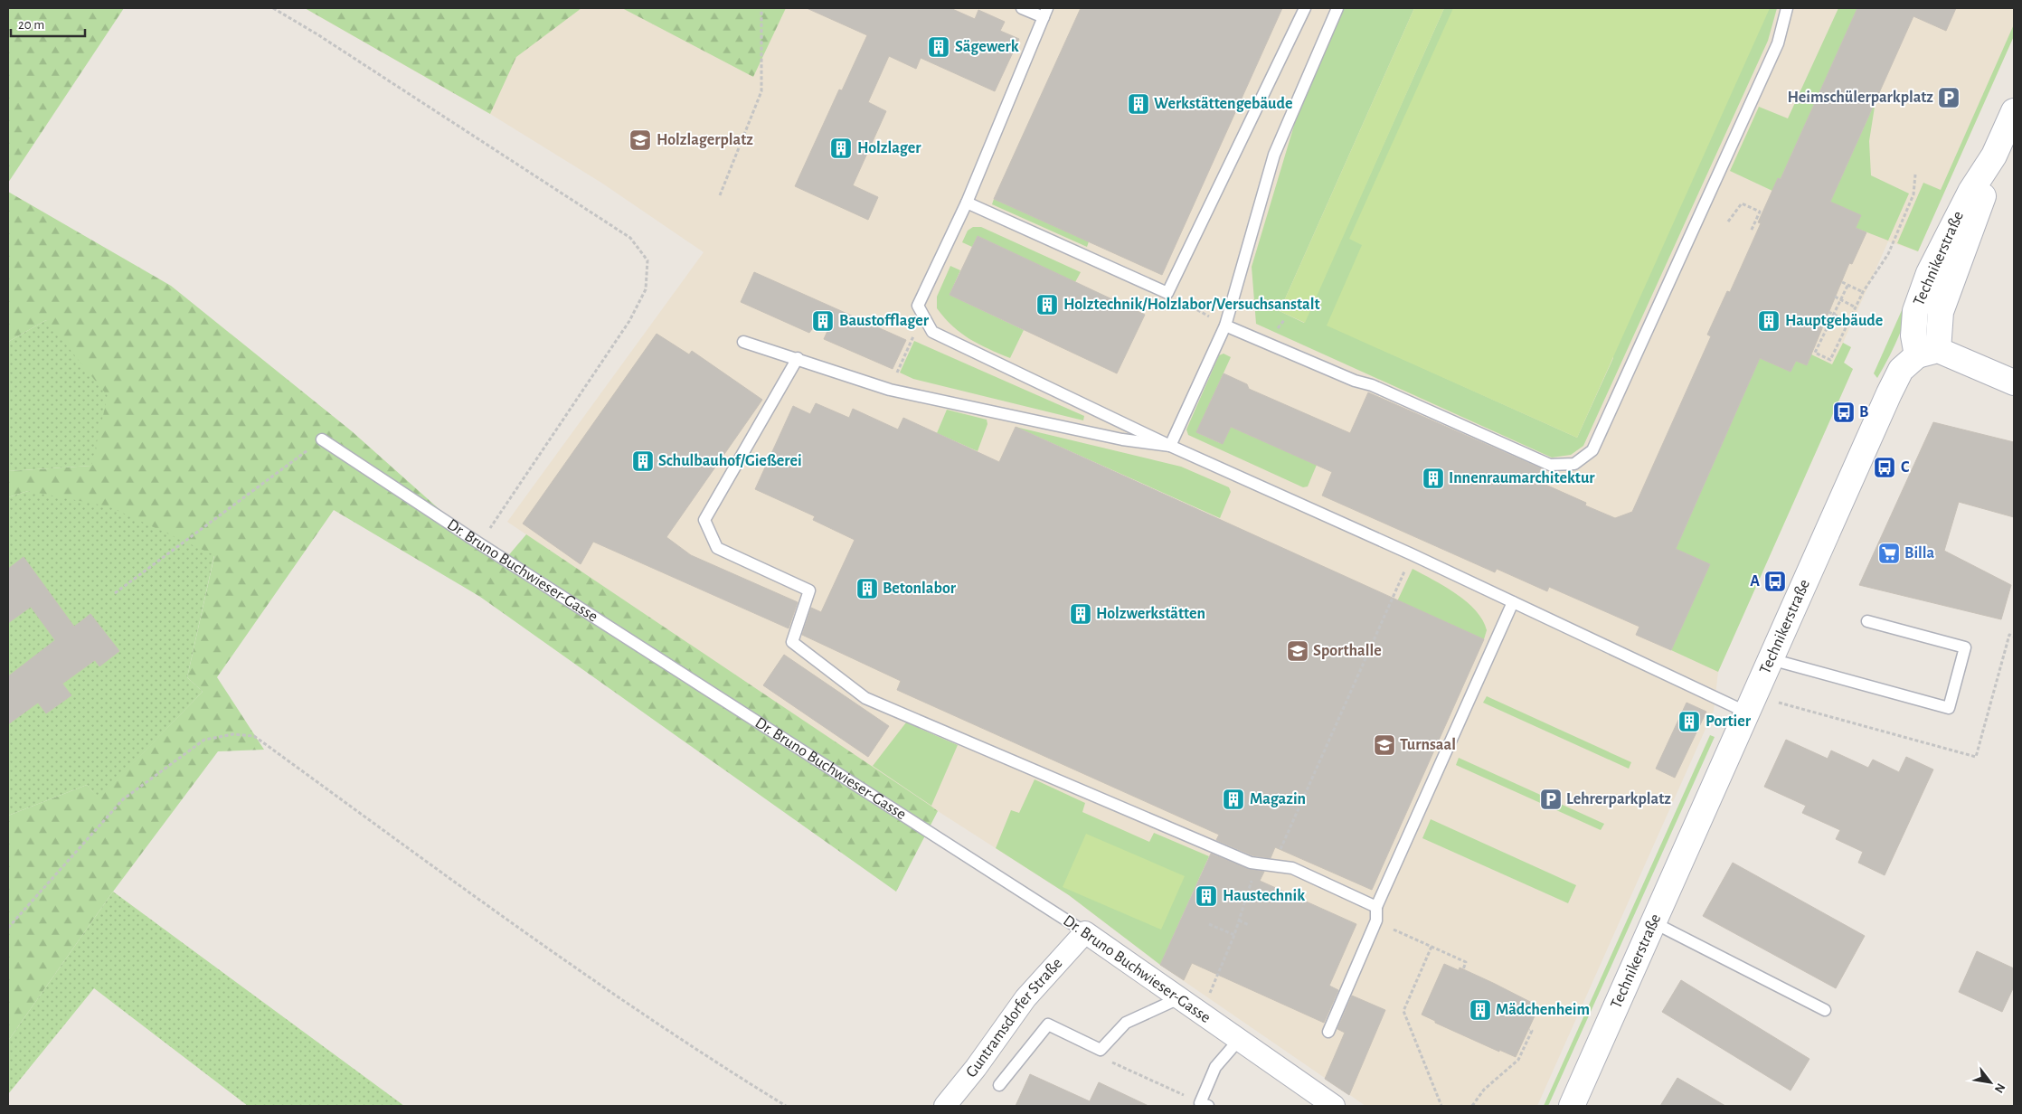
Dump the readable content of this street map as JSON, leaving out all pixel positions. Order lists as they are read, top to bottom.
{
  "streets": {
    "street": ["Technikerstraße", "Dr. Bruno Buchwieser-Gasse", "Guntramsdorfer Straße"]
  },
  "crossings": [
    ["Dr. Bruno Buchwieser-Gasse", "Guntramsdorfer Straße"]
  ],
  "places": {
    "building": [
      "Sägewerk",
      "Werkstättengebäude",
      "Holzlager",
      "Holztechnik/Holzlabor/Versuchsanstalt",
      "Baustofflager",
      "Hauptgebäude",
      "Schulbauhof/Gießerei",
      "Innenraumarchitektur",
      "Betonlabor",
      "Holzwerkstätten",
      "Portier",
      "Magazin",
      "Haustechnik",
      "Mädchenheim"
    ],
    "parking": ["Heimschülerparkplatz", "Lehrerparkplatz"],
    "school or university": ["Holzlagerplatz", "Sporthalle", "Turnsaal"],
    "bus stop": ["B", "C", "A"],
    "supermarket": ["Billa"]
  },
  "scale_bar": "20 m",
  "north": "bottom right"
}
